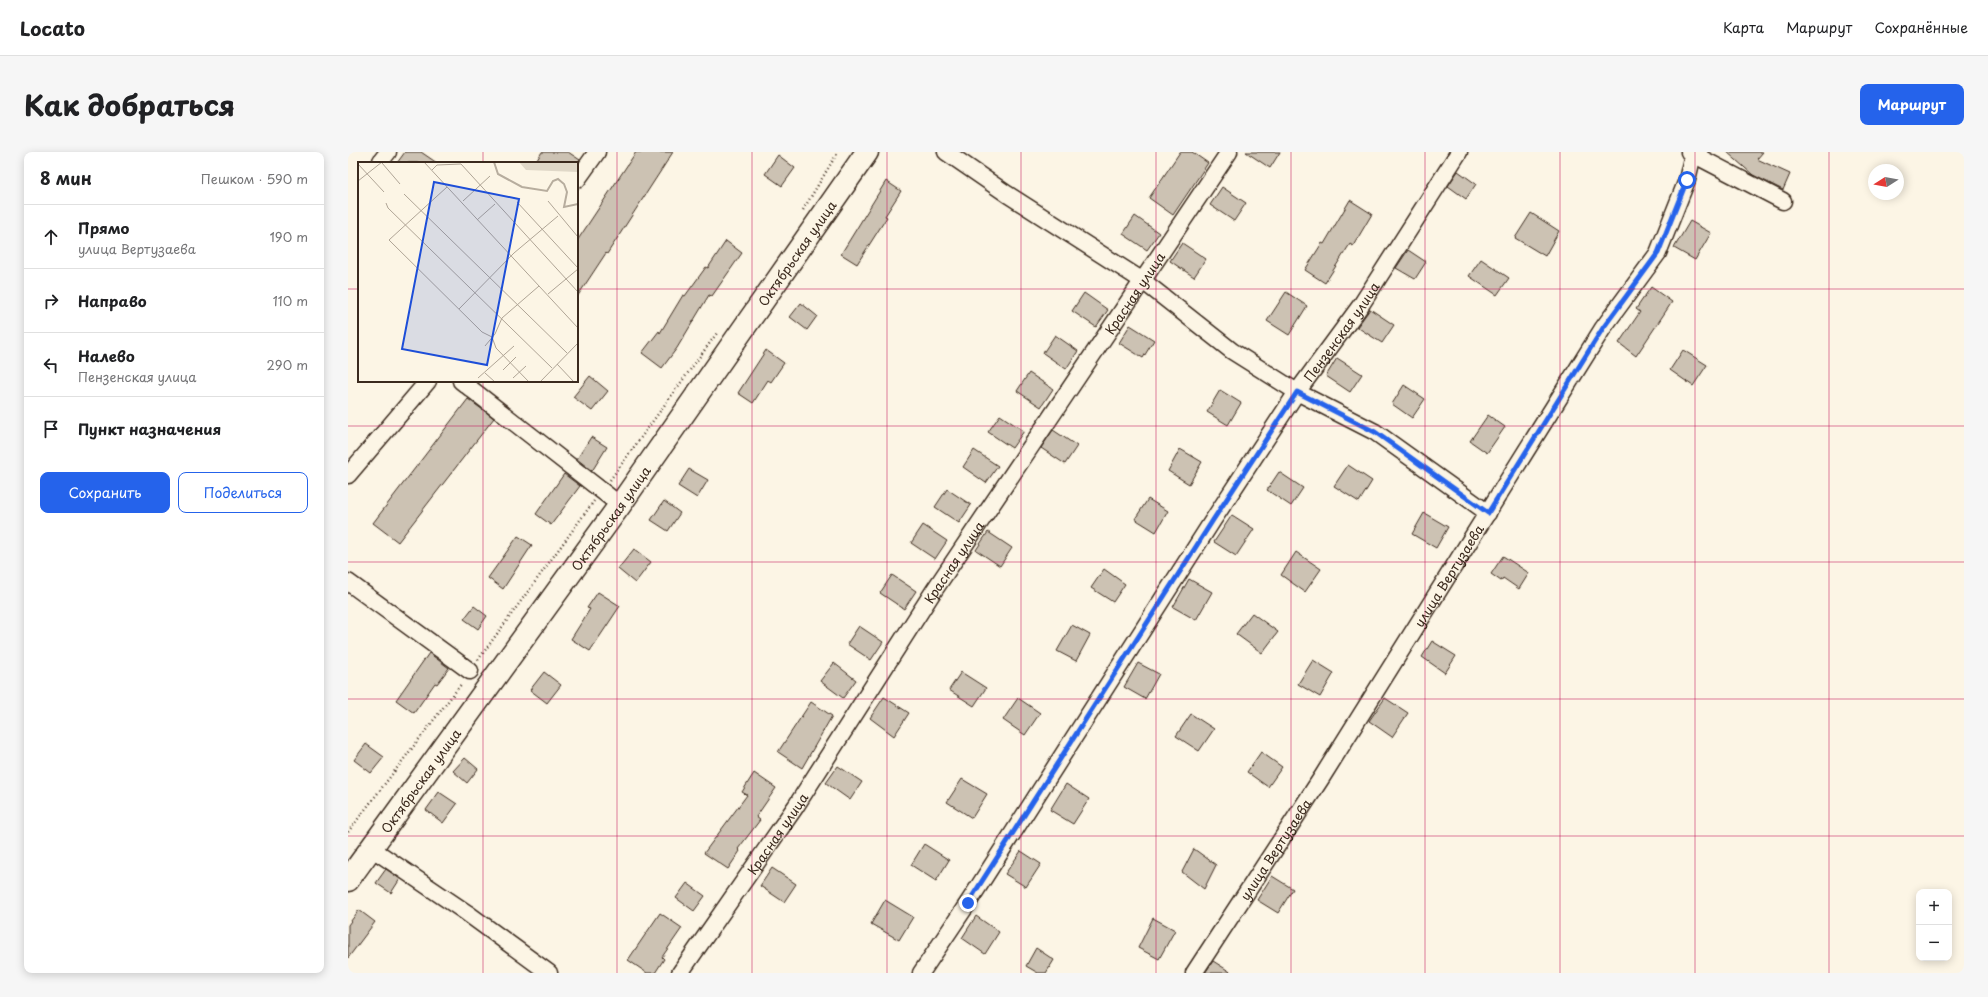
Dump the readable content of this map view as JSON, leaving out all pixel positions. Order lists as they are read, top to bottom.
{
  "streets": {
    "main road": ["Октябрьская улица"],
    "street": ["Красная улица", "Пензенская улица", "улица Вертузаева"]
  },
  "north": "left",
  "page": {
    "header": "Locato",
    "nav": ["Карта", "Маршрут", "Сохранённые"],
    "title": "Как добраться",
    "buttons": [
      "Маршрут",
      ["Сохранить", "Поделиться"]
    ],
    "heading": ["8 мин", "Пешком · 590 m"],
    "list": [
      ["Прямо", "улица Вертузаева", "190 m"],
      ["Направо", "110 m"],
      ["Налево", "Пензенская улица", "290 m"],
      "Пункт назначения"
    ],
    "map_buttons": ["+", "−"]
  }
}
